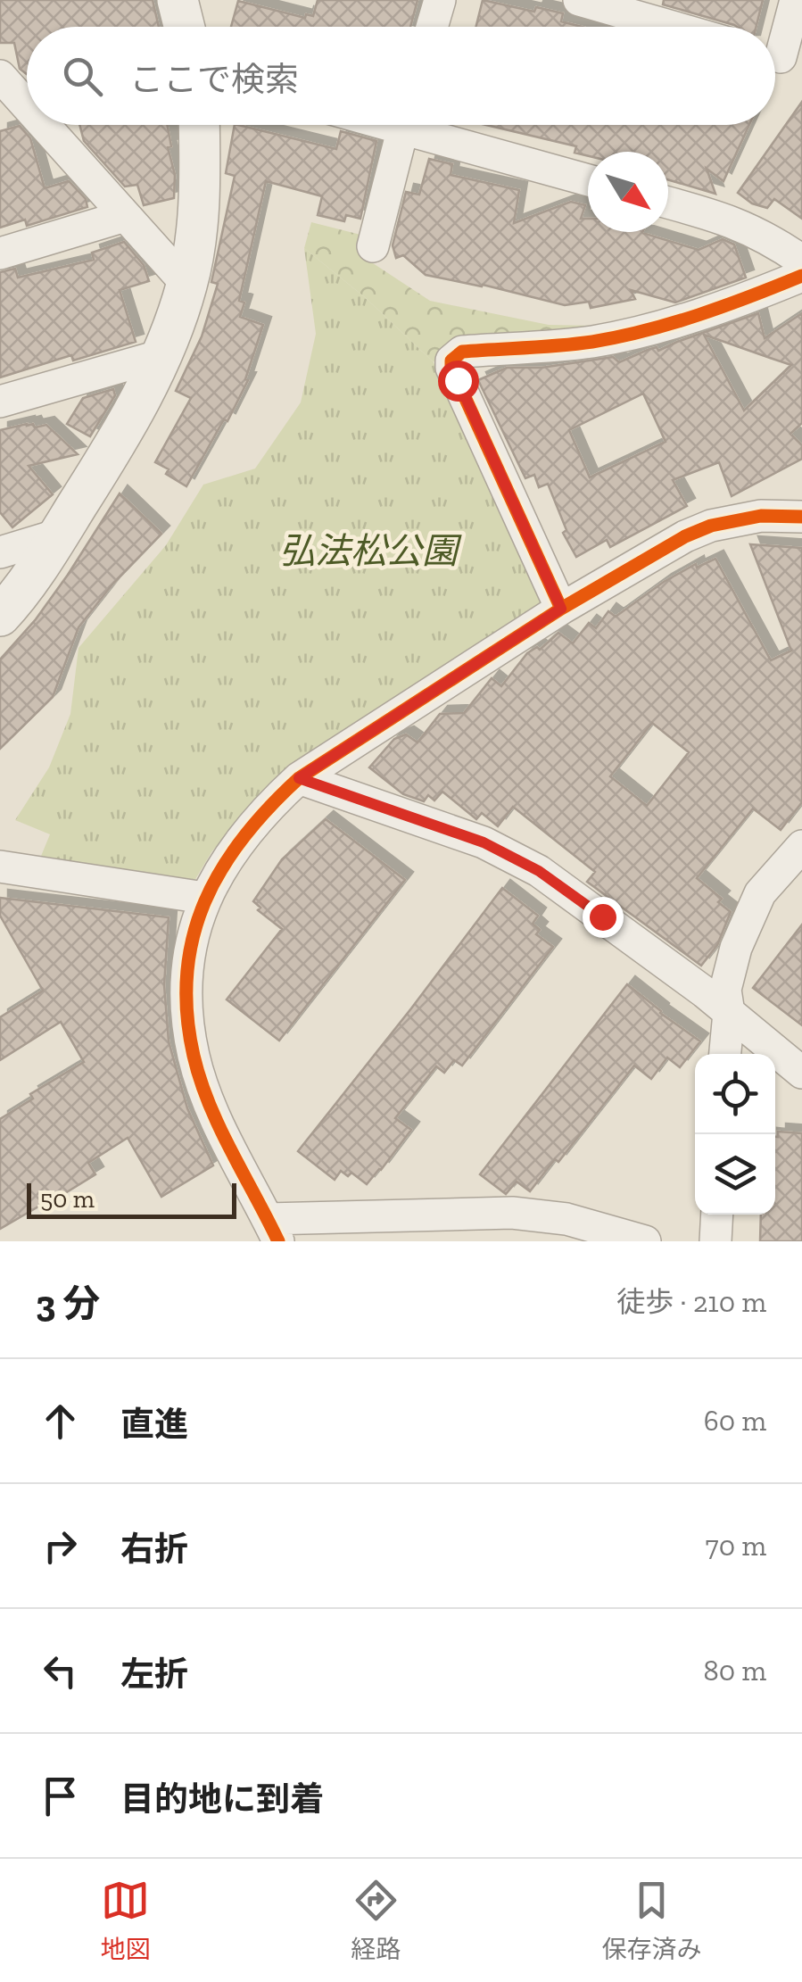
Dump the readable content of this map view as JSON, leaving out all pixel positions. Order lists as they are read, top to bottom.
{
  "parks": ["弘法松公園"],
  "scale_bar": "50 m",
  "north": "bottom right",
  "page": {
    "search": "ここで検索",
    "scale": "50 m",
    "heading": ["3 分", "徒歩 · 210 m"],
    "list": [
      ["直進", "60 m"],
      ["右折", "70 m"],
      ["左折", "80 m"],
      "目的地に到着"
    ],
    "nav": ["地図", "経路", "保存済み"]
  }
}
